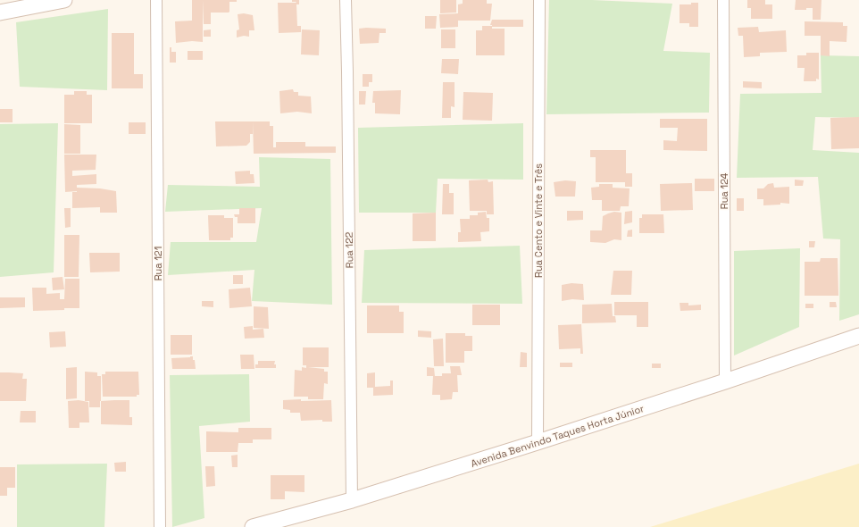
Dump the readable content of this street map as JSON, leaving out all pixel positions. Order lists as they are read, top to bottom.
{
  "streets": {
    "street": [
      "Rua 124",
      "Rua Cento e Vinte e Três",
      "Rua 122",
      "Rua 121",
      "Avenida Benvindo Taques Horta Júnior"
    ]
  },
  "crossings": [
    ["Rua 124", "Avenida Benvindo Taques Horta Júnior"],
    ["Rua Cento e Vinte e Três", "Avenida Benvindo Taques Horta Júnior"],
    ["Rua 122", "Avenida Benvindo Taques Horta Júnior"]
  ]
}
